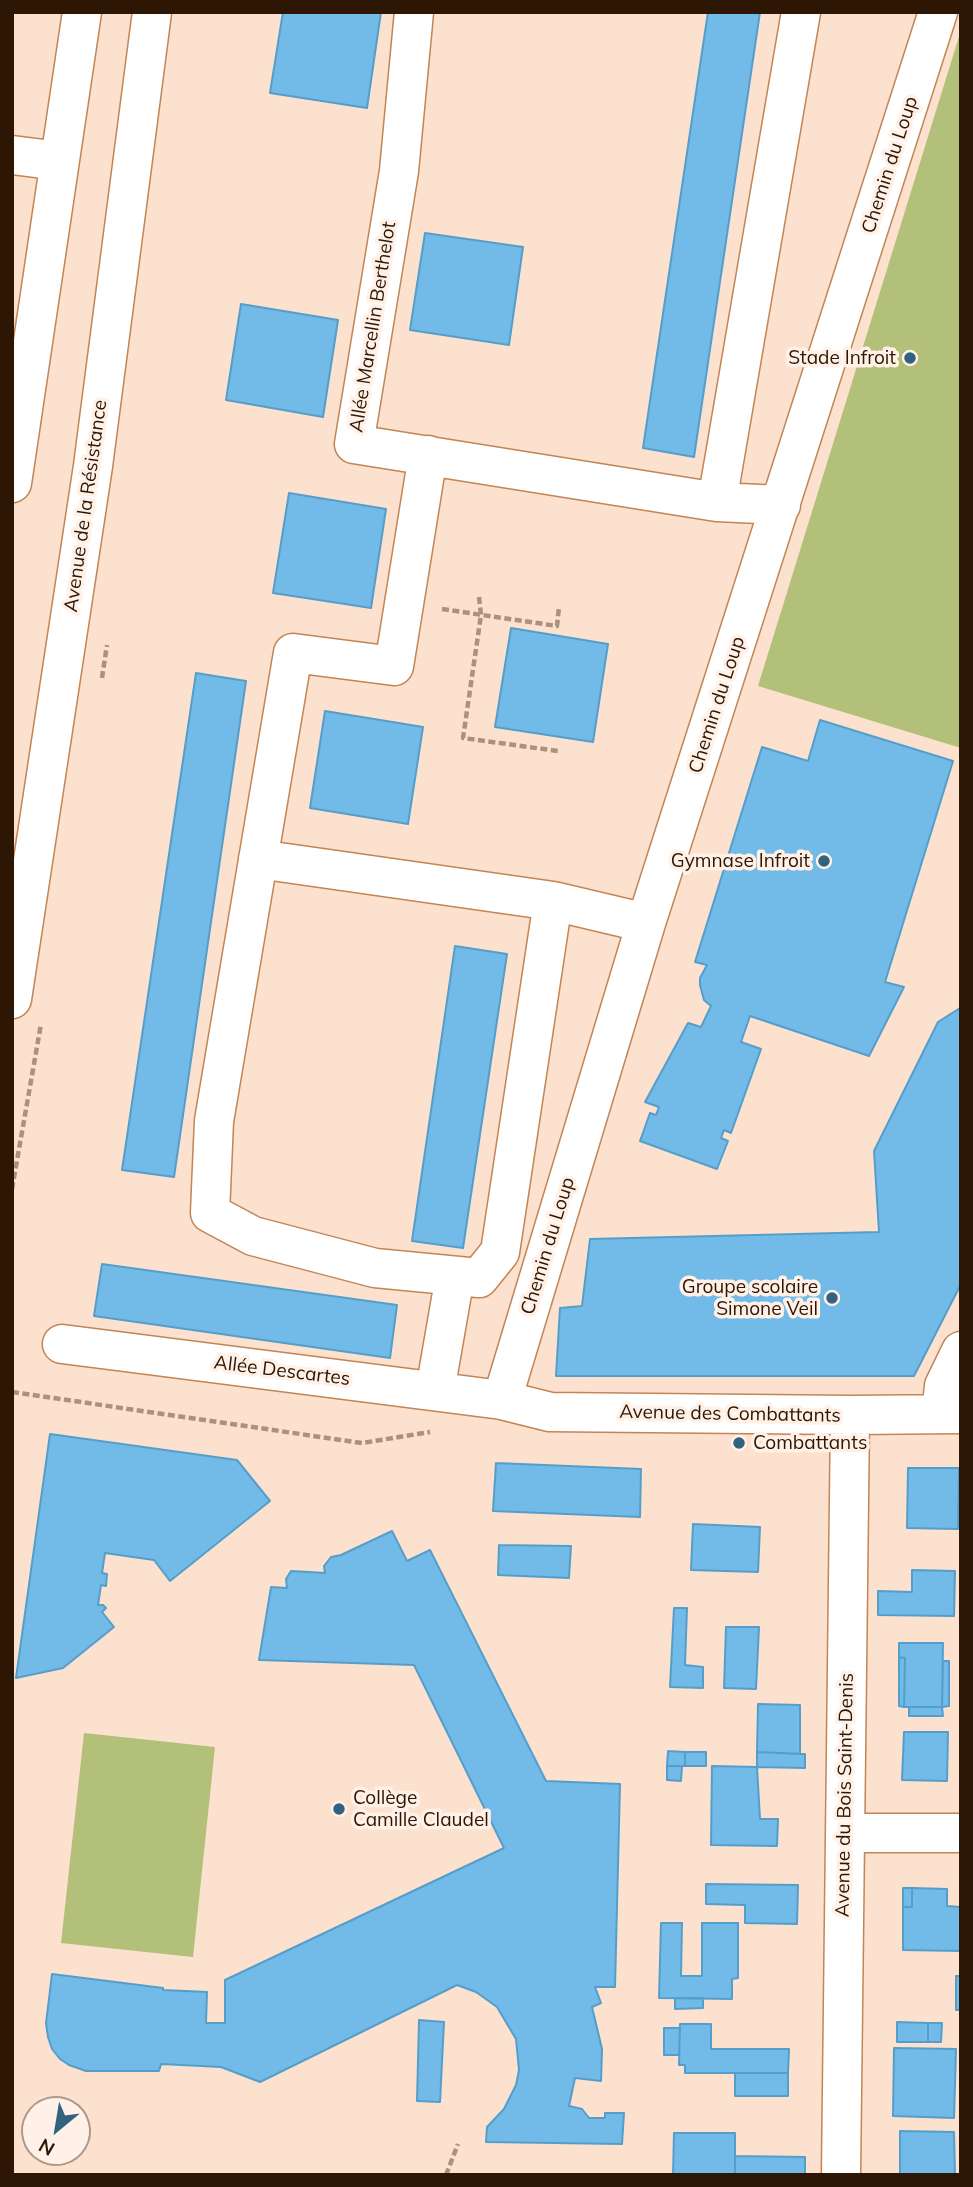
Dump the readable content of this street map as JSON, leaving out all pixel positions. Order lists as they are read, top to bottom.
{
  "streets": {
    "street": [
      "Chemin du Loup",
      "Allée Marcellin Berthelot",
      "Avenue de la Résistance",
      "Allée Descartes",
      "Avenue des Combattants",
      "Avenue du Bois Saint-Denis"
    ]
  },
  "crossings": [
    ["Chemin du Loup", "Allée Marcellin Berthelot"],
    ["Chemin du Loup", "Allée Descartes"],
    ["Chemin du Loup", "Avenue des Combattants"],
    ["Allée Descartes", "Avenue des Combattants"],
    ["Avenue des Combattants", "Avenue du Bois Saint-Denis"]
  ],
  "places": [
    "Stade Infroit",
    "Gymnase Infroit",
    "Groupe scolaire Simone Veil",
    "Combattants",
    "Collège Camille Claudel"
  ],
  "north": "bottom left"
}
